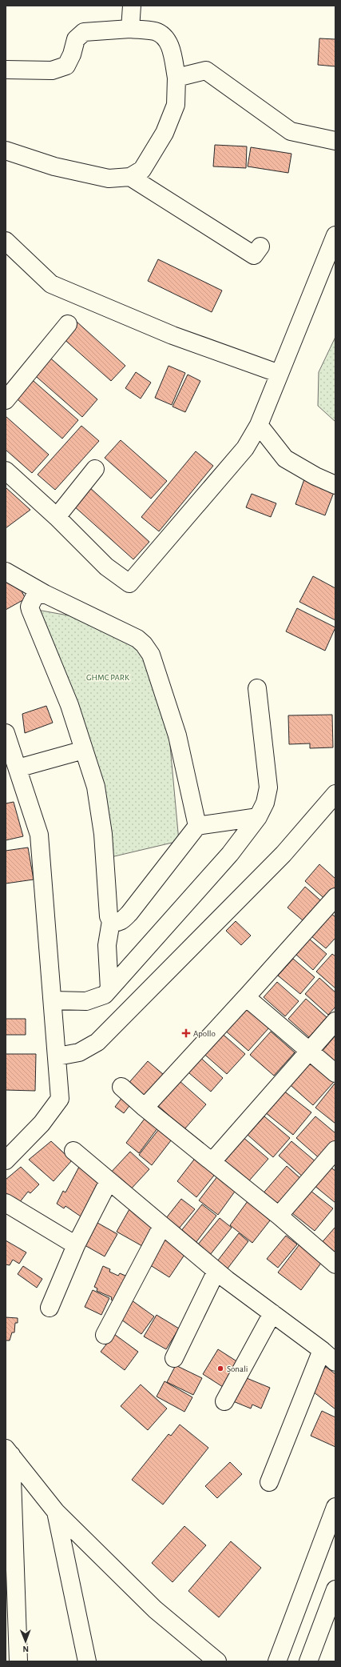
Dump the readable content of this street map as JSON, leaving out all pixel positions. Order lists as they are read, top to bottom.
{
  "parks": ["GHMC PARK"],
  "places": {
    "health": ["Apollo"],
    "other": ["Sonali"]
  },
  "north": "bottom"
}
